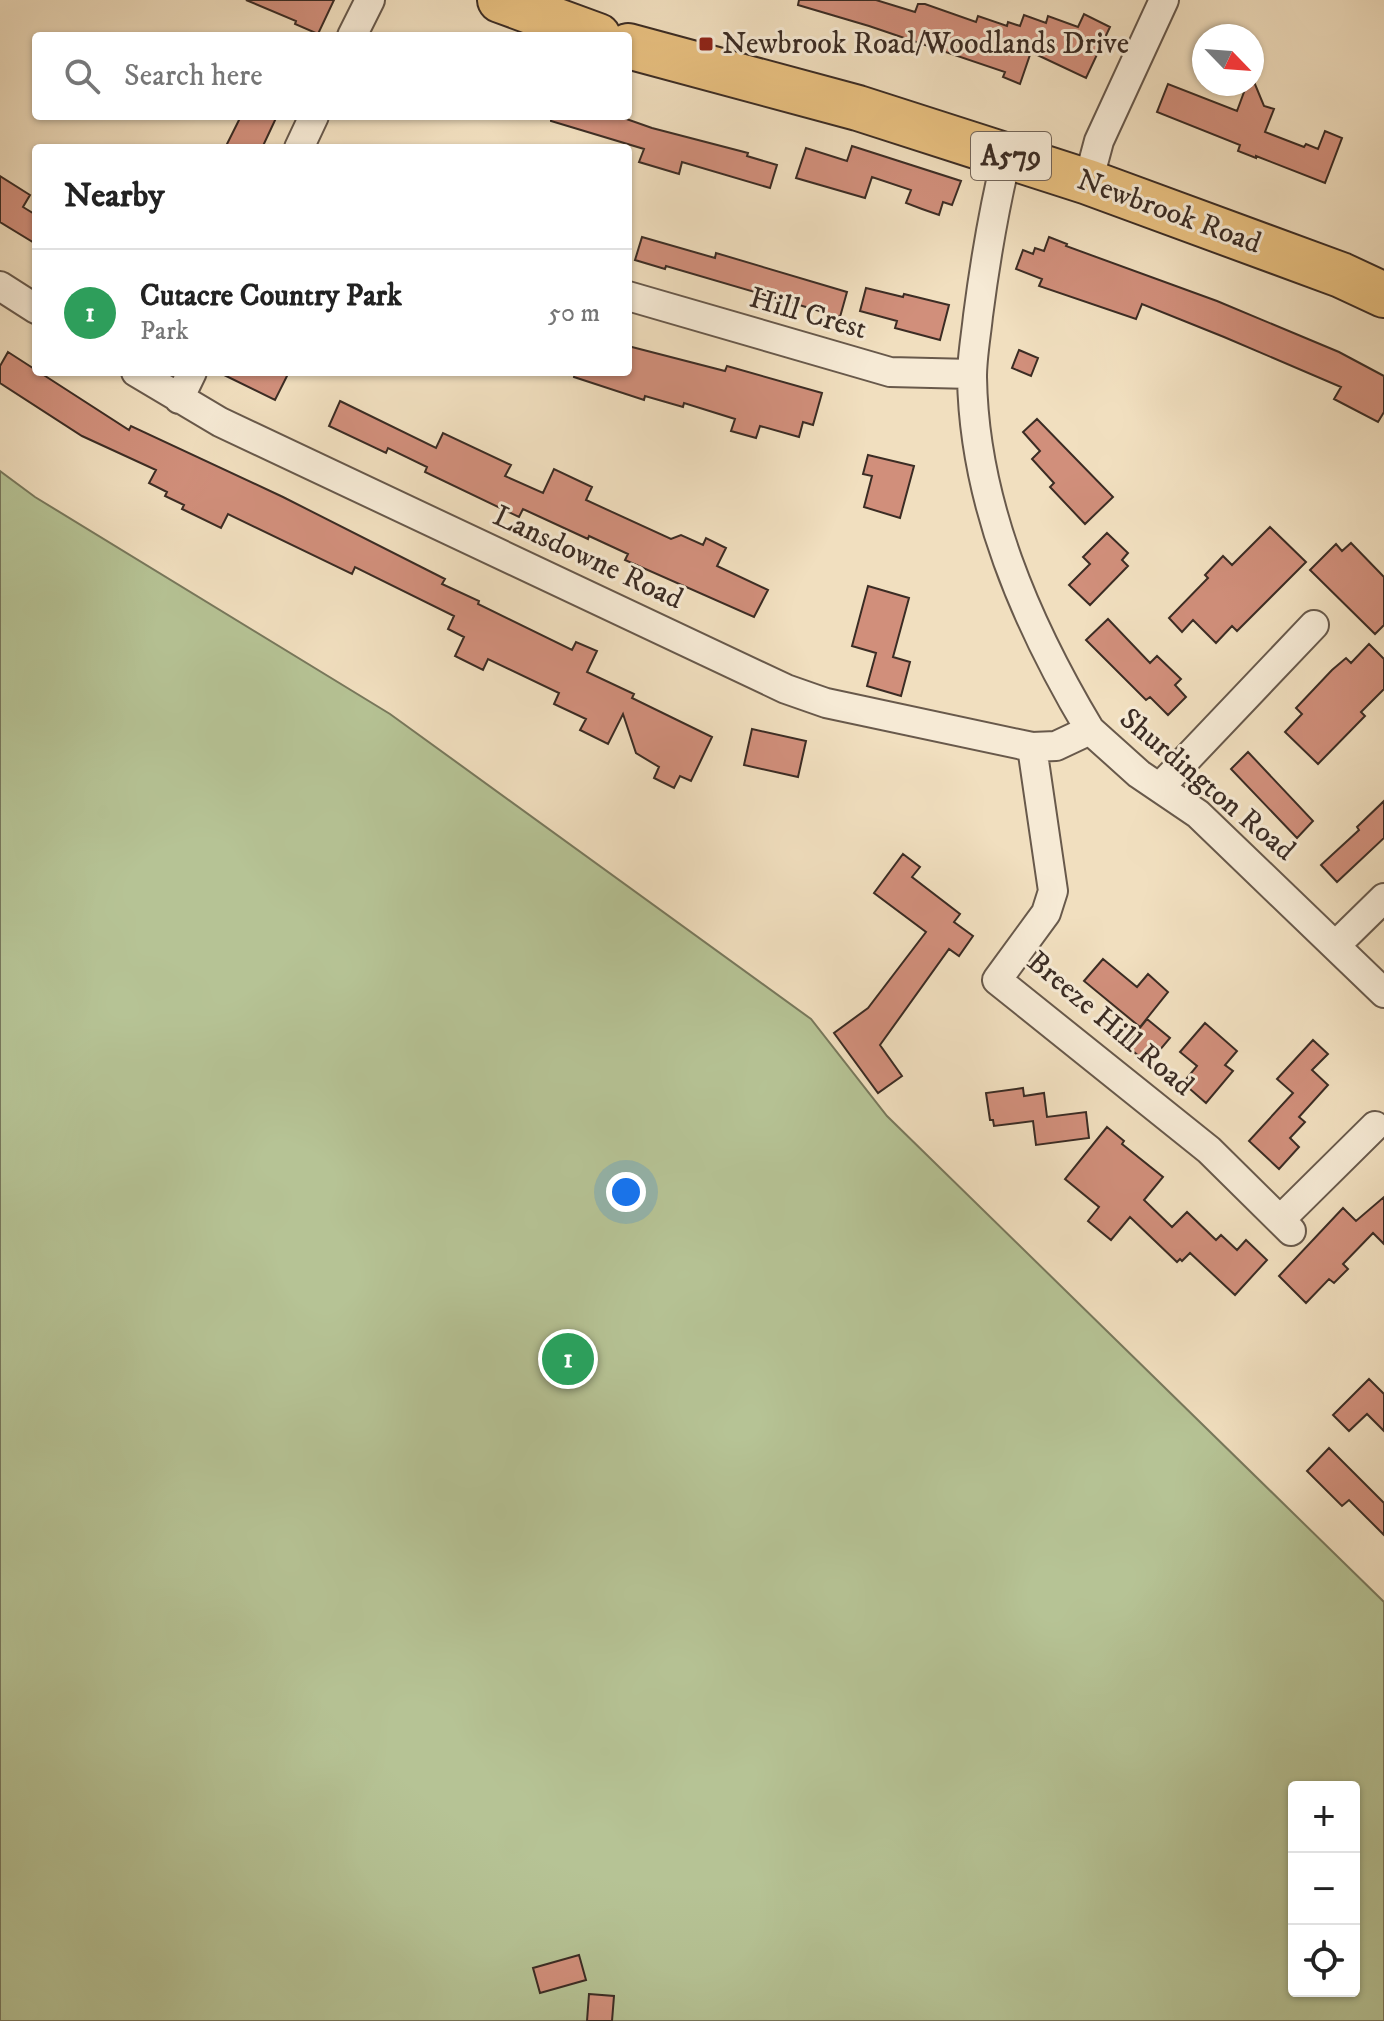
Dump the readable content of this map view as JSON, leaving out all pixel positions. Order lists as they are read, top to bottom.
{
  "streets": {
    "highway": ["A579", "Newbrook Road"],
    "street": [
      "Hill Crest",
      "Lansdowne Road",
      "Shurdington Road",
      "Breeze Hill Road"
    ]
  },
  "crossings": [
    ["Lansdowne Road", "Breeze Hill Road"]
  ],
  "places": {
    "transit": ["Newbrook Road/Woodlands Drive"]
  },
  "north": "bottom right",
  "page": {
    "search": "Search here",
    "heading": "Nearby",
    "list": [
      {
        "mark": "1",
        "name": "Cutacre Country Park",
        "note": "Park",
        "value": "50 m"
      }
    ],
    "pins": "1",
    "map_buttons": ["+", "−"]
  }
}
